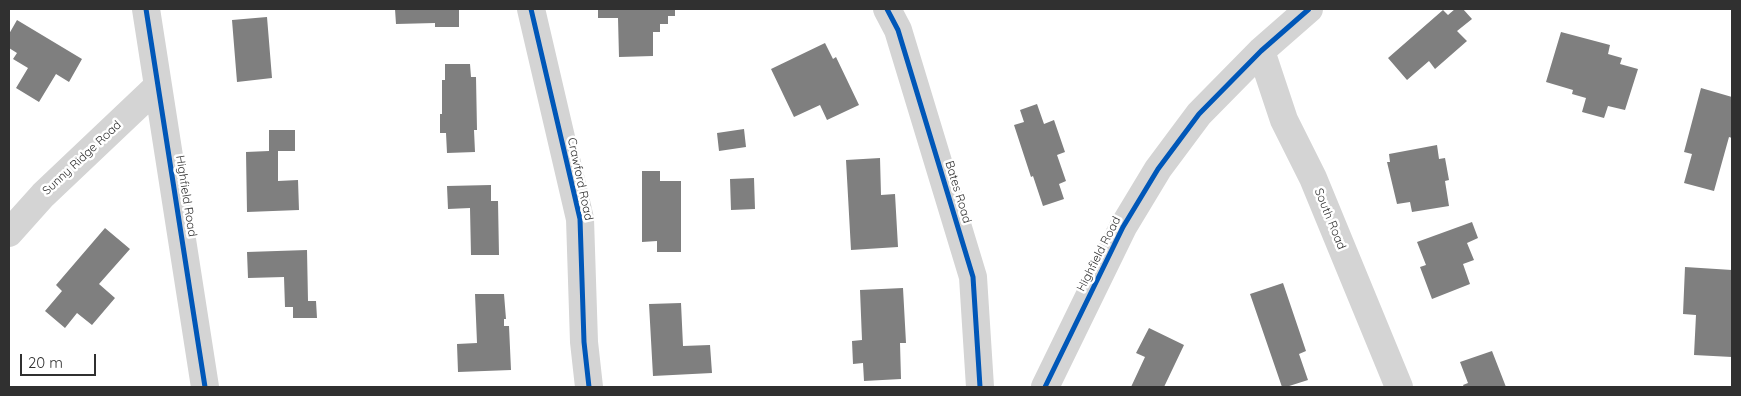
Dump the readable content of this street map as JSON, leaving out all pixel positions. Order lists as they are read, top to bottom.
{
  "streets": {
    "street": [
      "Sunny Ridge Road",
      "Crawford Road",
      "Bates Road",
      "Highfield Road",
      "South Road"
    ]
  },
  "crossings": [
    ["Sunny Ridge Road", "Highfield Road"],
    ["Highfield Road", "South Road"]
  ],
  "scale_bar": "20 m"
}
